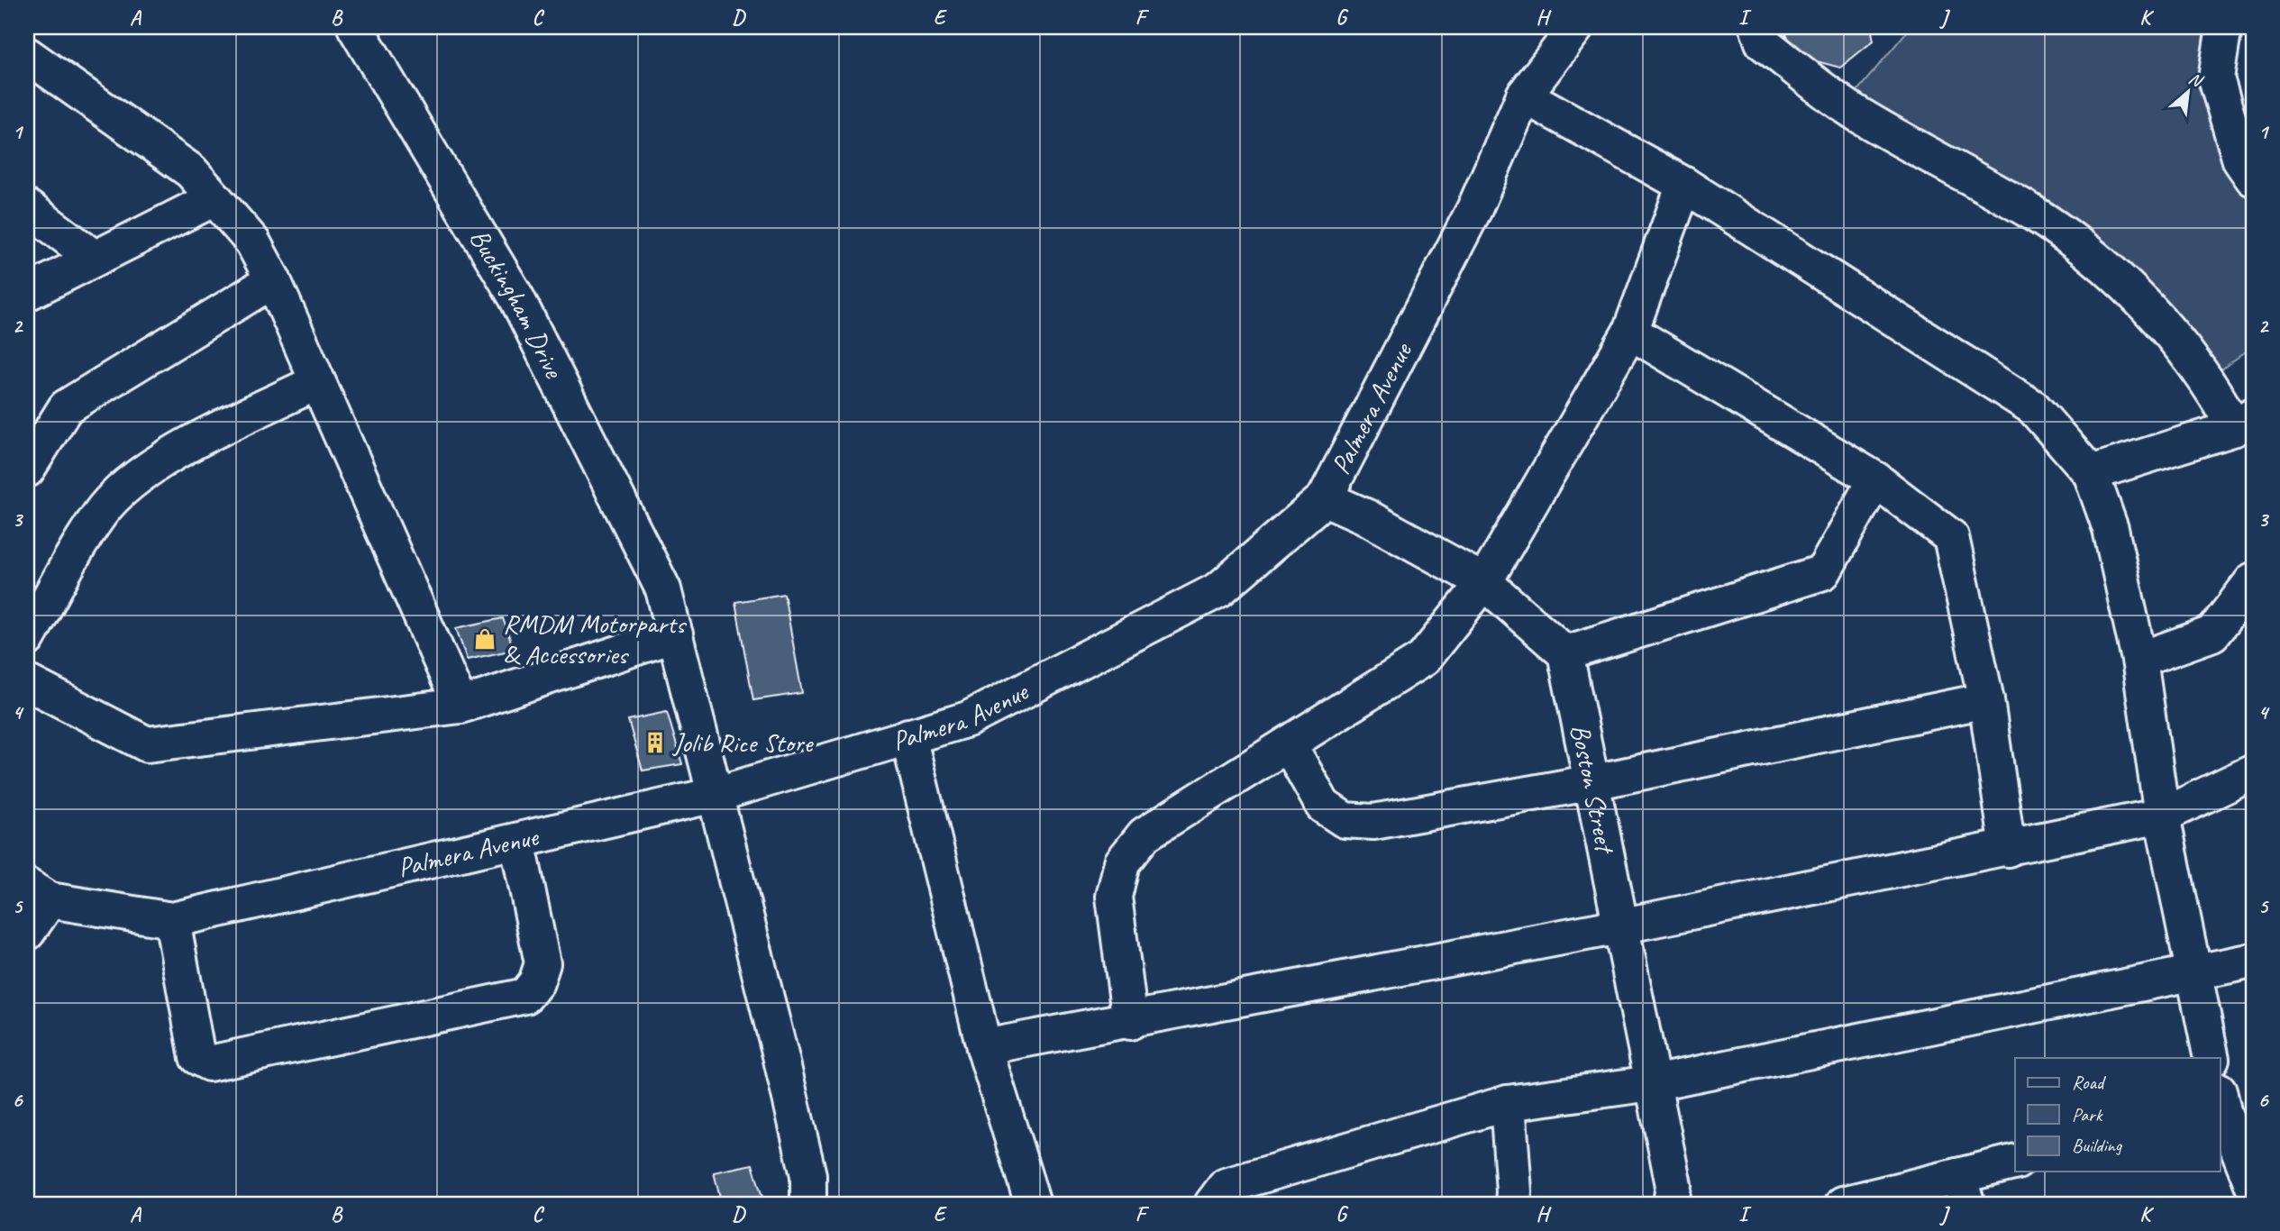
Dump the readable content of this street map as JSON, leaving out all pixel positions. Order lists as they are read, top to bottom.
{
  "streets": {
    "street": ["Buckingham Drive", "Palmera Avenue", "Boston Street"]
  },
  "crossings": [
    ["Buckingham Drive", "Palmera Avenue"]
  ],
  "places": {
    "shop": ["RMDM Motorparts & Accessories"],
    "building": ["Jolib Rice Store"]
  },
  "legend": ["Road", "Park", "Building"],
  "north": "top right",
  "grid": {
    "columns": [
      "A",
      "B",
      "C",
      "D",
      "E",
      "F",
      "G",
      "H",
      "I",
      "J",
      "K"
    ],
    "rows": [
      "1",
      "2",
      "3",
      "4",
      "5",
      "6"
    ]
  }
}
